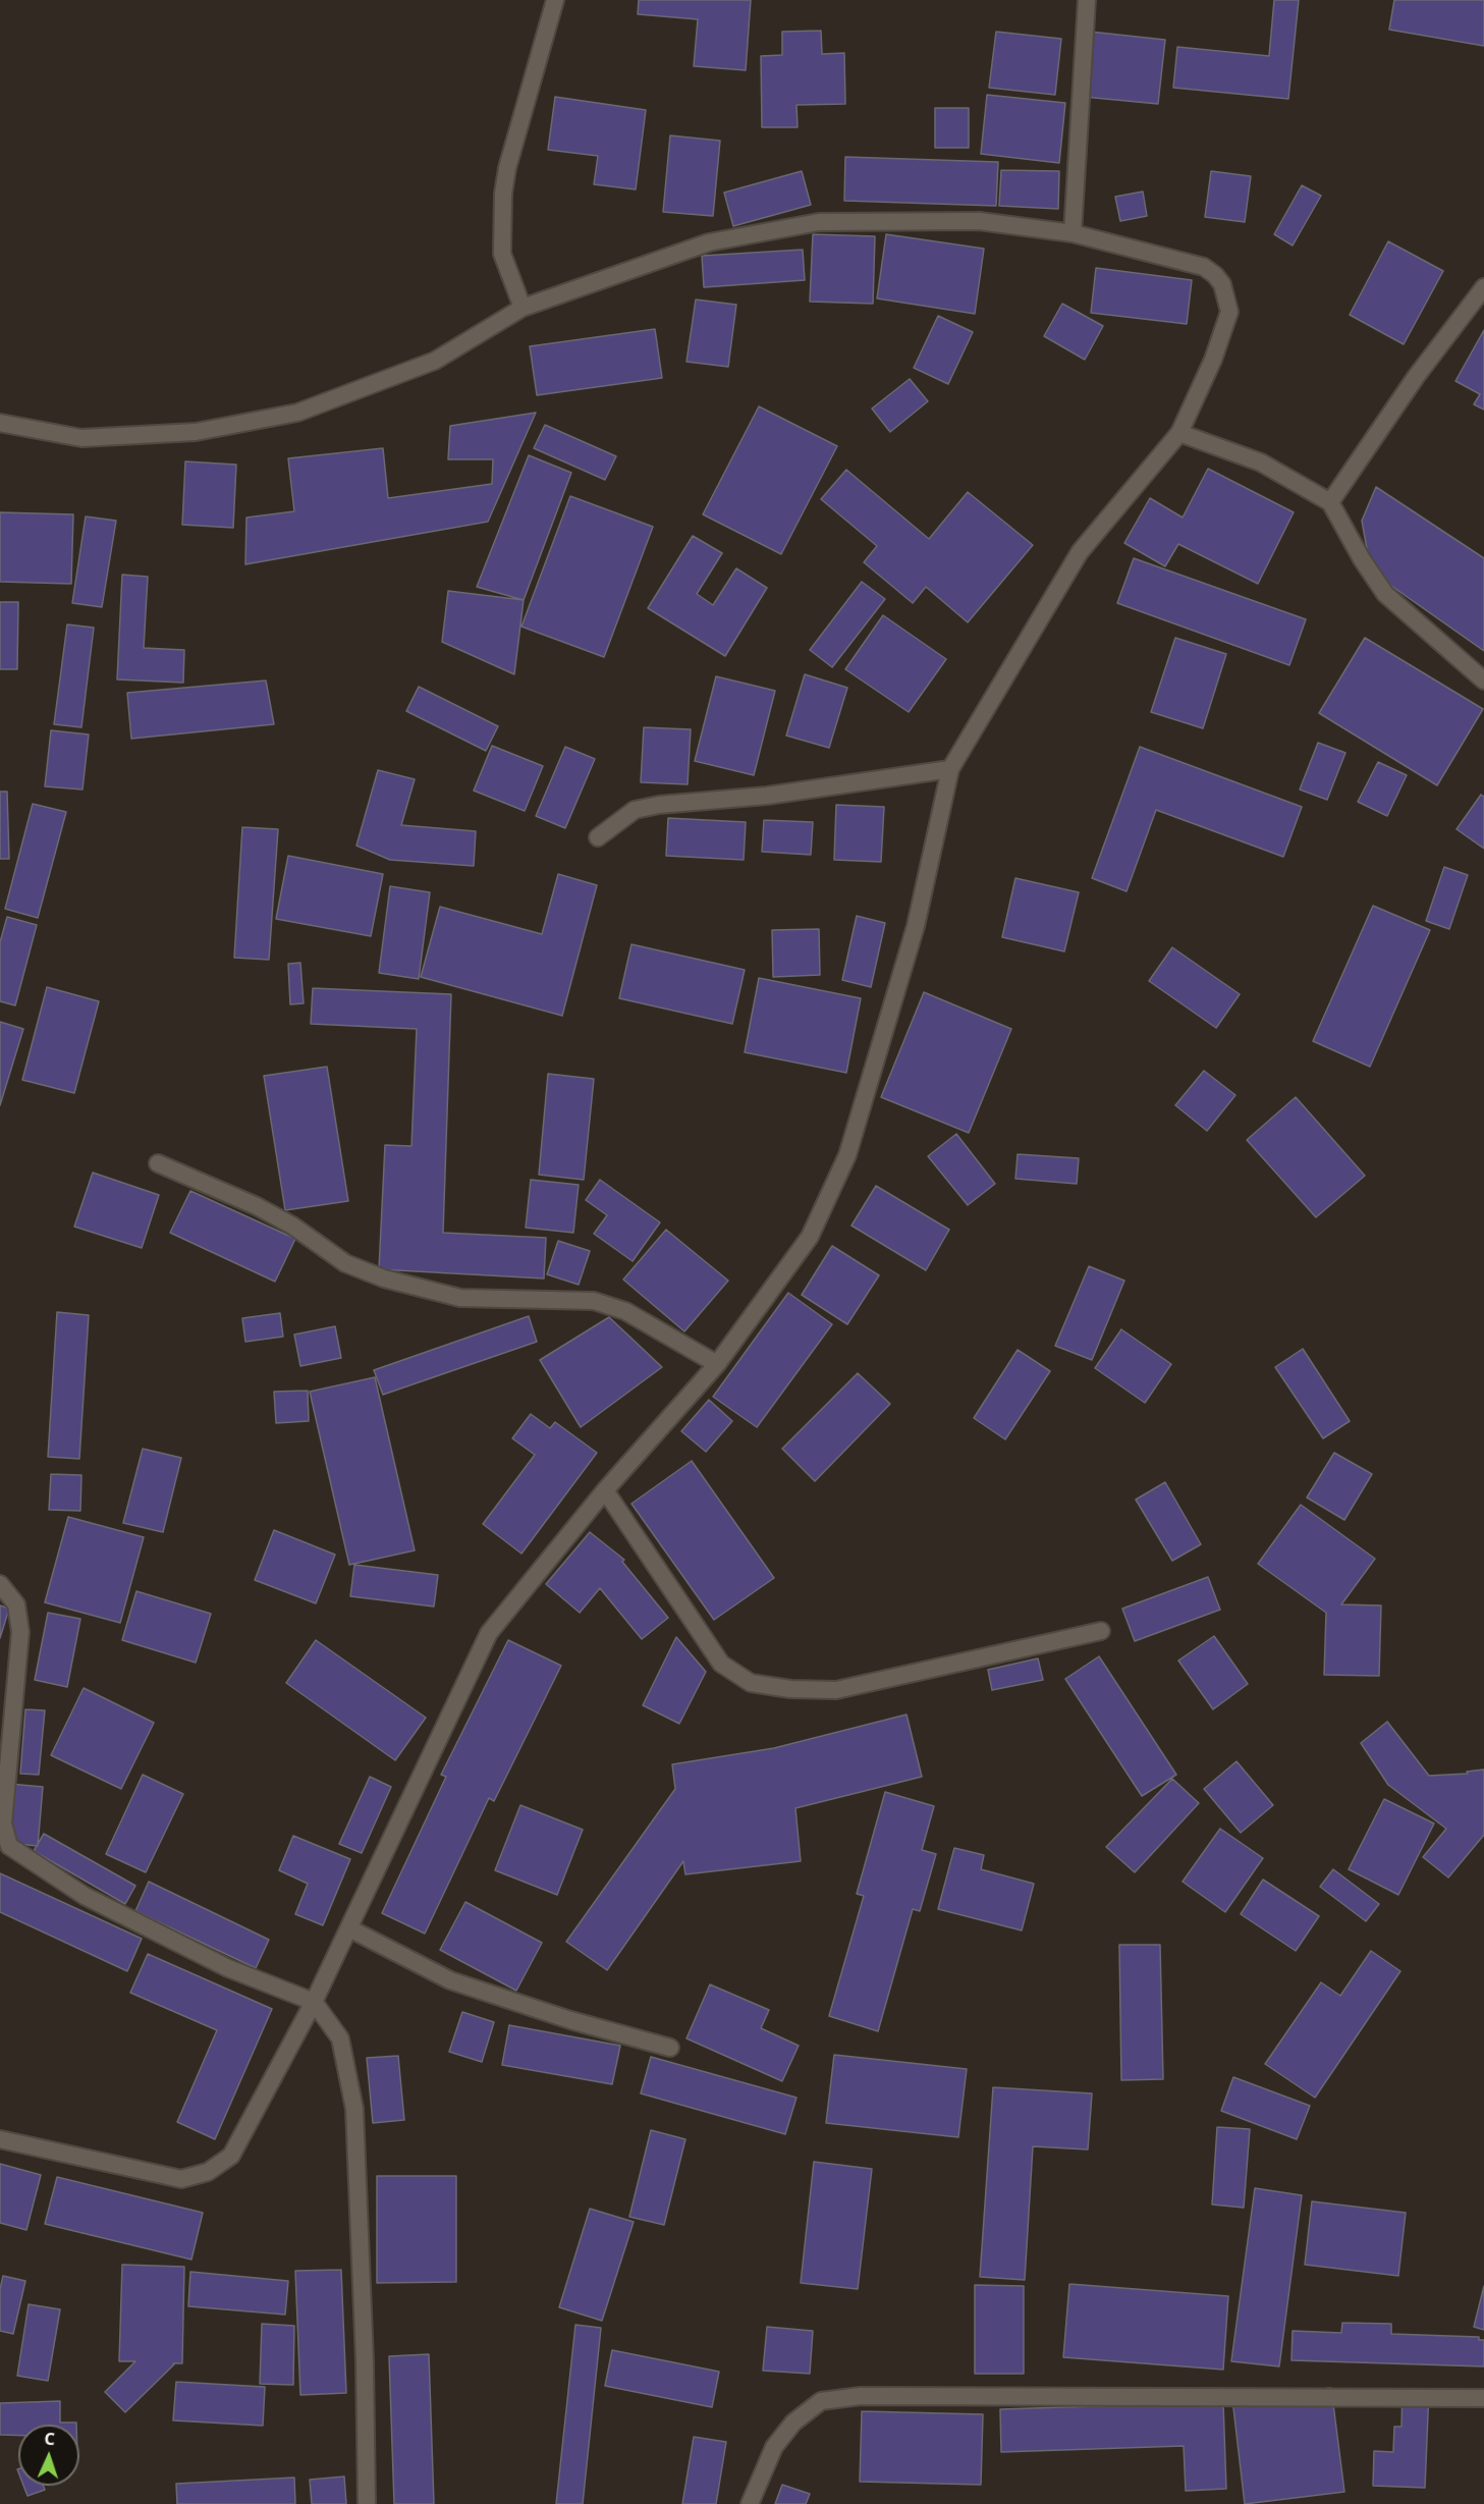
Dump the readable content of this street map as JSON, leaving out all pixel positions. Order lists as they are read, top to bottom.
{
  "north": "top"
}
